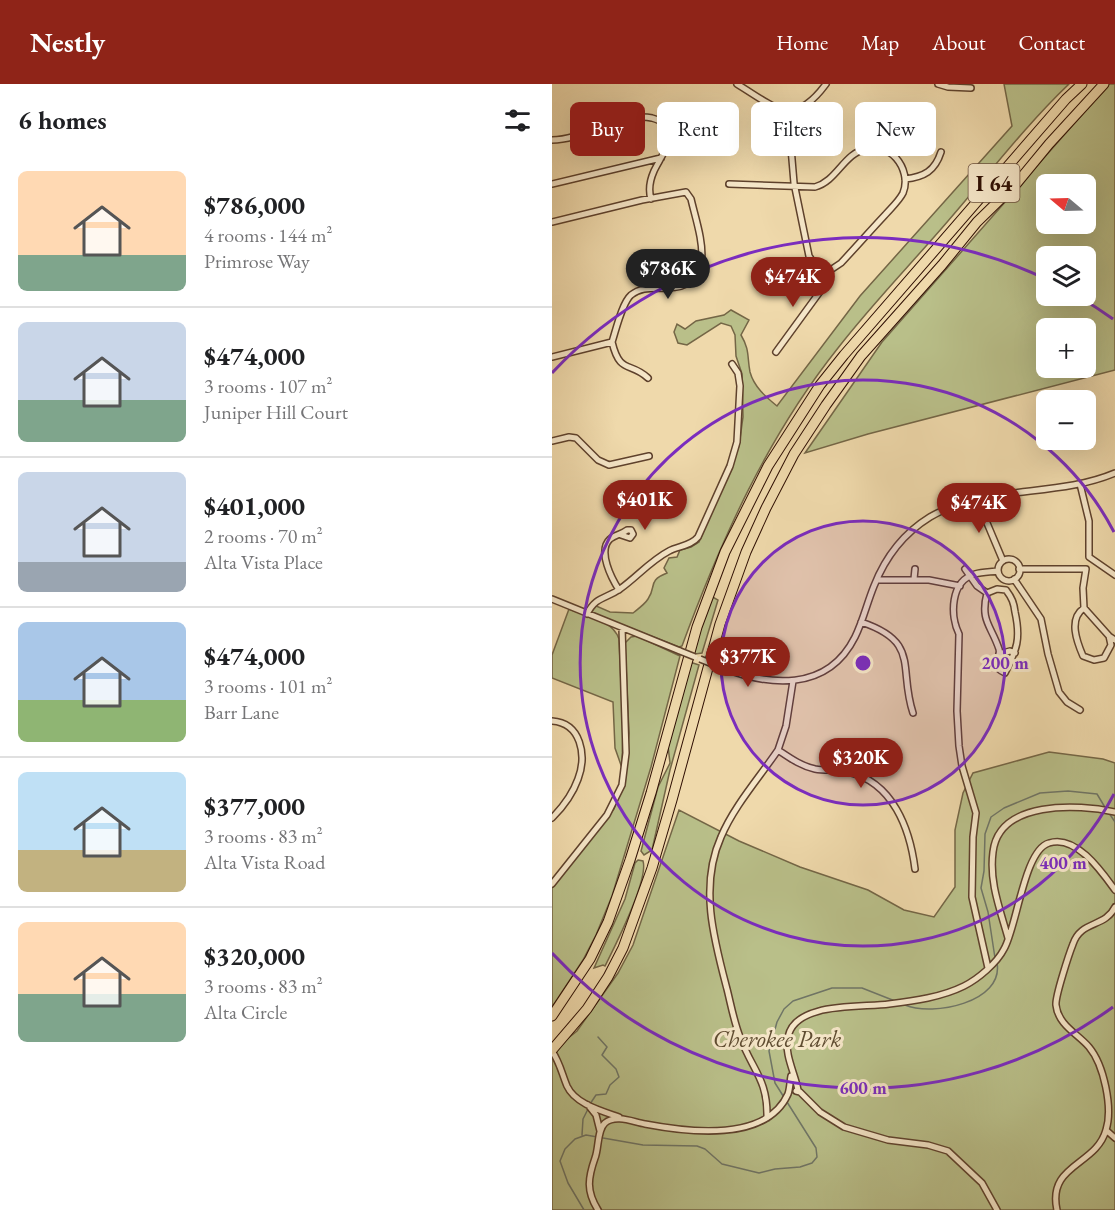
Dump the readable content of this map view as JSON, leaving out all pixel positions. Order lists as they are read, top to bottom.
{
  "streets": {
    "highway": ["I 64"]
  },
  "parks": ["Cherokee Park"],
  "north": "left",
  "page": {
    "header": "Nestly",
    "nav": [
      "Home",
      "Map",
      "About",
      "Contact"
    ],
    "heading": "6 homes",
    "chip": [
      "Buy",
      "Rent",
      "Filters",
      "New"
    ],
    "list": [
      {
        "name": "$786,000",
        "note": "4 rooms · 144 m² · Primrose Way"
      },
      {
        "name": "$474,000",
        "note": "3 rooms · 107 m² · Juniper Hill Court"
      },
      {
        "name": "$401,000",
        "note": "2 rooms · 70 m² · Alta Vista Place"
      },
      {
        "name": "$474,000",
        "note": "3 rooms · 101 m² · Barr Lane"
      },
      {
        "name": "$377,000",
        "note": "3 rooms · 83 m² · Alta Vista Road"
      },
      {
        "name": "$320,000",
        "note": "3 rooms · 83 m² · Alta Circle"
      }
    ],
    "map_buttons": ["+", "−"],
    "price": [
      "$786K",
      "$474K",
      "$401K",
      "$474K",
      "$377K",
      "$320K"
    ]
  },
  "rings": ["200 m", "400 m", "600 m"]
}
